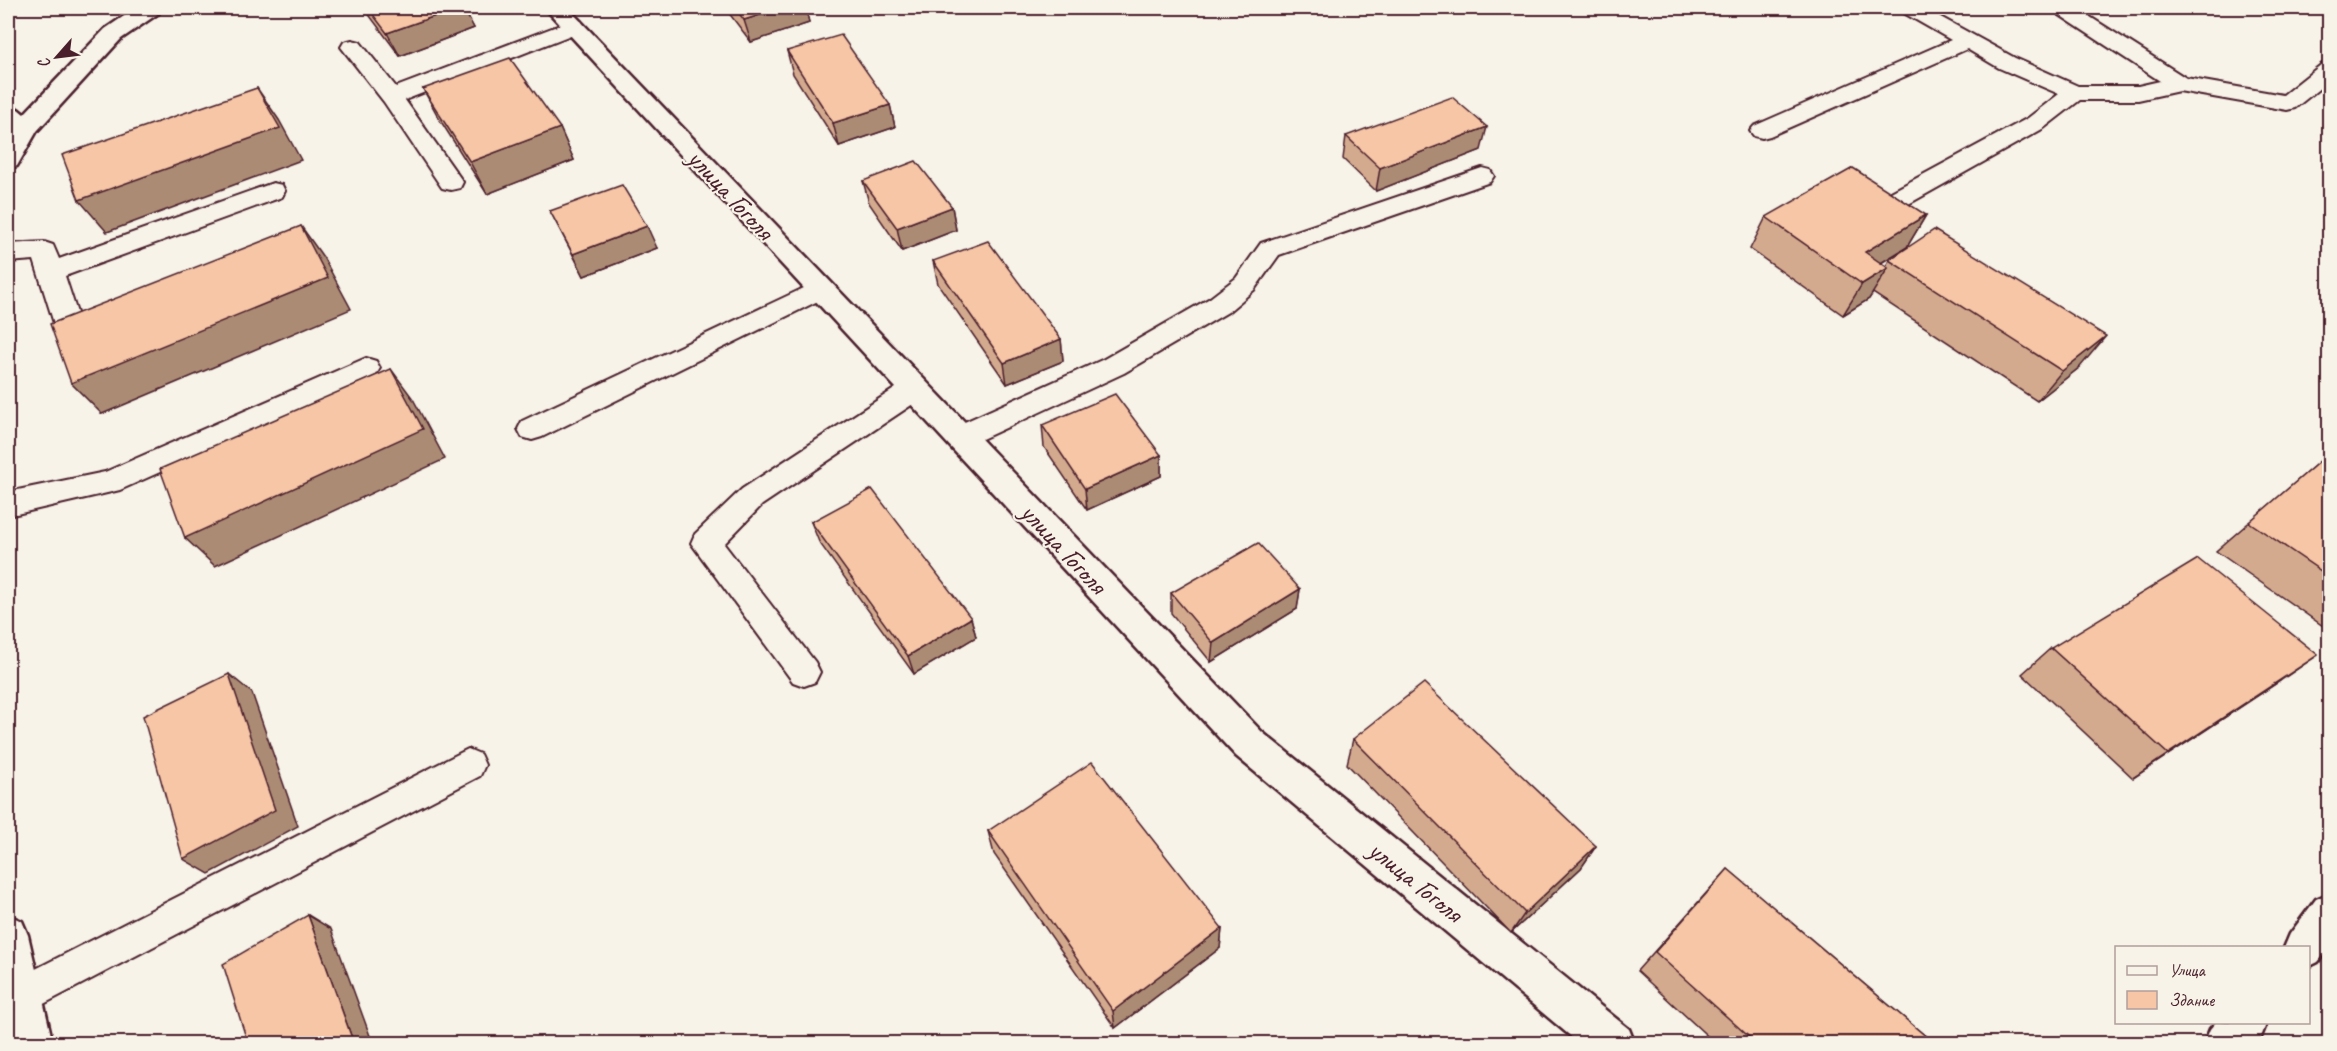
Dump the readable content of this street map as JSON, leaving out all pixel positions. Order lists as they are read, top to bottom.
{
  "streets": {
    "street": ["улица Гоголя"]
  },
  "legend": ["Улица", "Здание"],
  "north": "bottom left"
}
